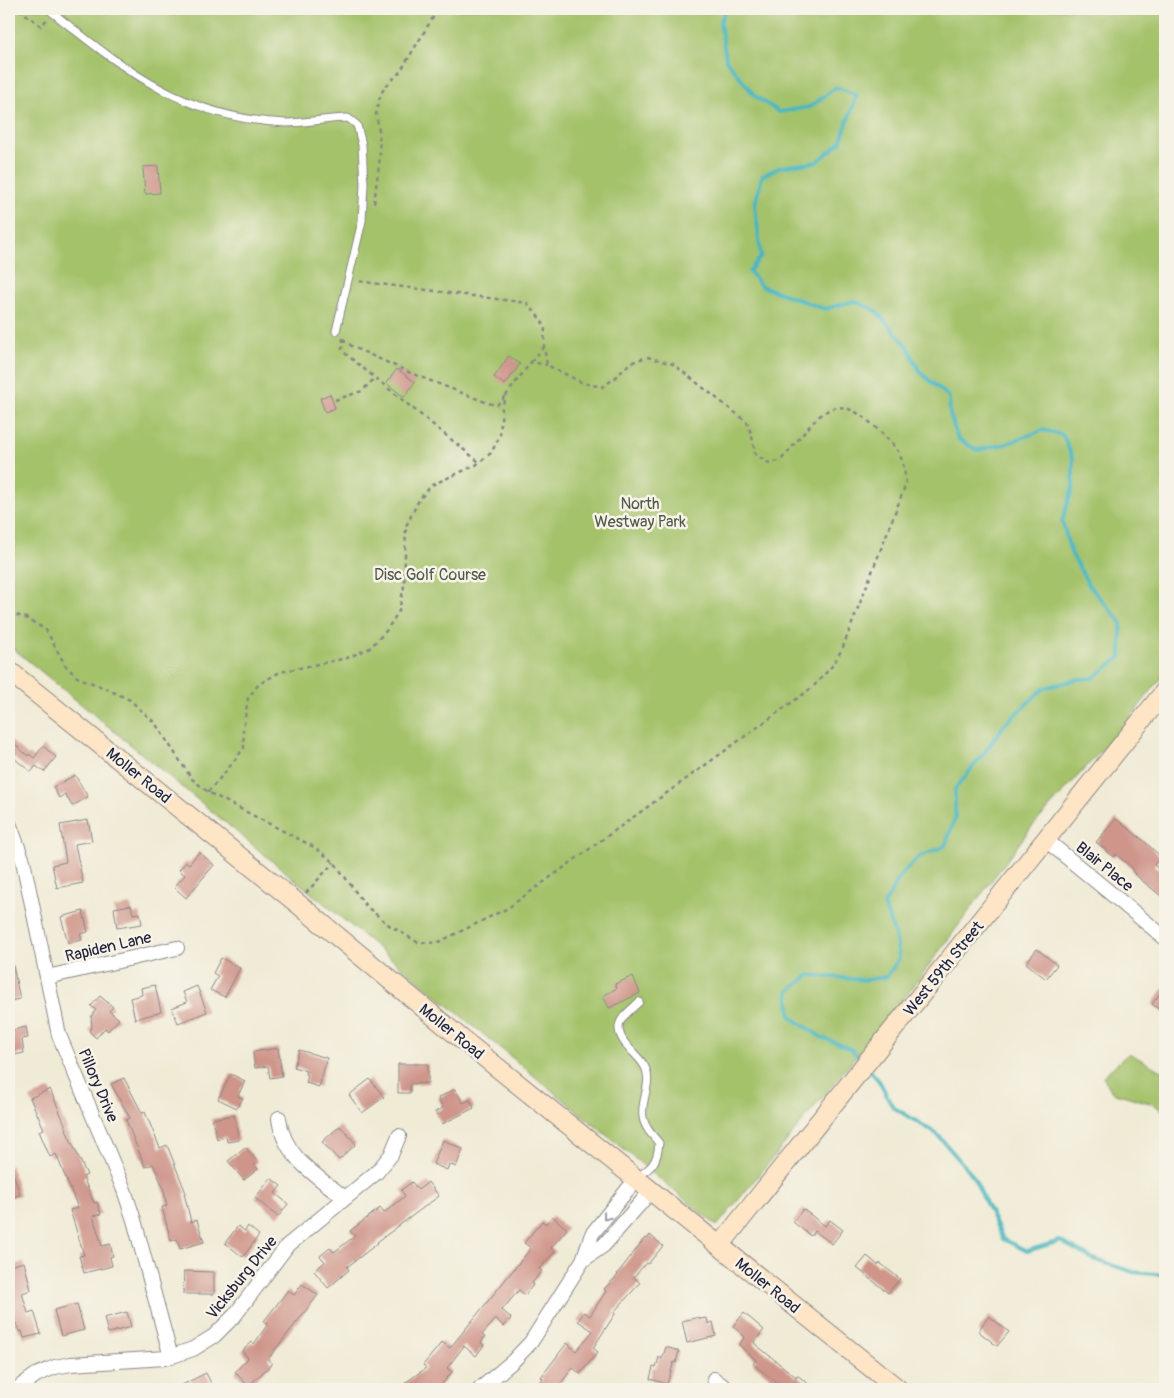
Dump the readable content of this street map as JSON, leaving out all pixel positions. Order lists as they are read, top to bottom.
{
  "streets": {
    "street": [
      "Moller Road",
      "Blair Place",
      "Rapiden Lane",
      "West 59th Street",
      "Pillory Drive",
      "Vicksburg Drive"
    ]
  },
  "crossings": [
    ["Moller Road", "West 59th Street"],
    ["Blair Place", "West 59th Street"],
    ["Rapiden Lane", "Pillory Drive"],
    ["Pillory Drive", "Vicksburg Drive"]
  ],
  "parks": ["North Westway Park", "Disc Golf Course"]
}
